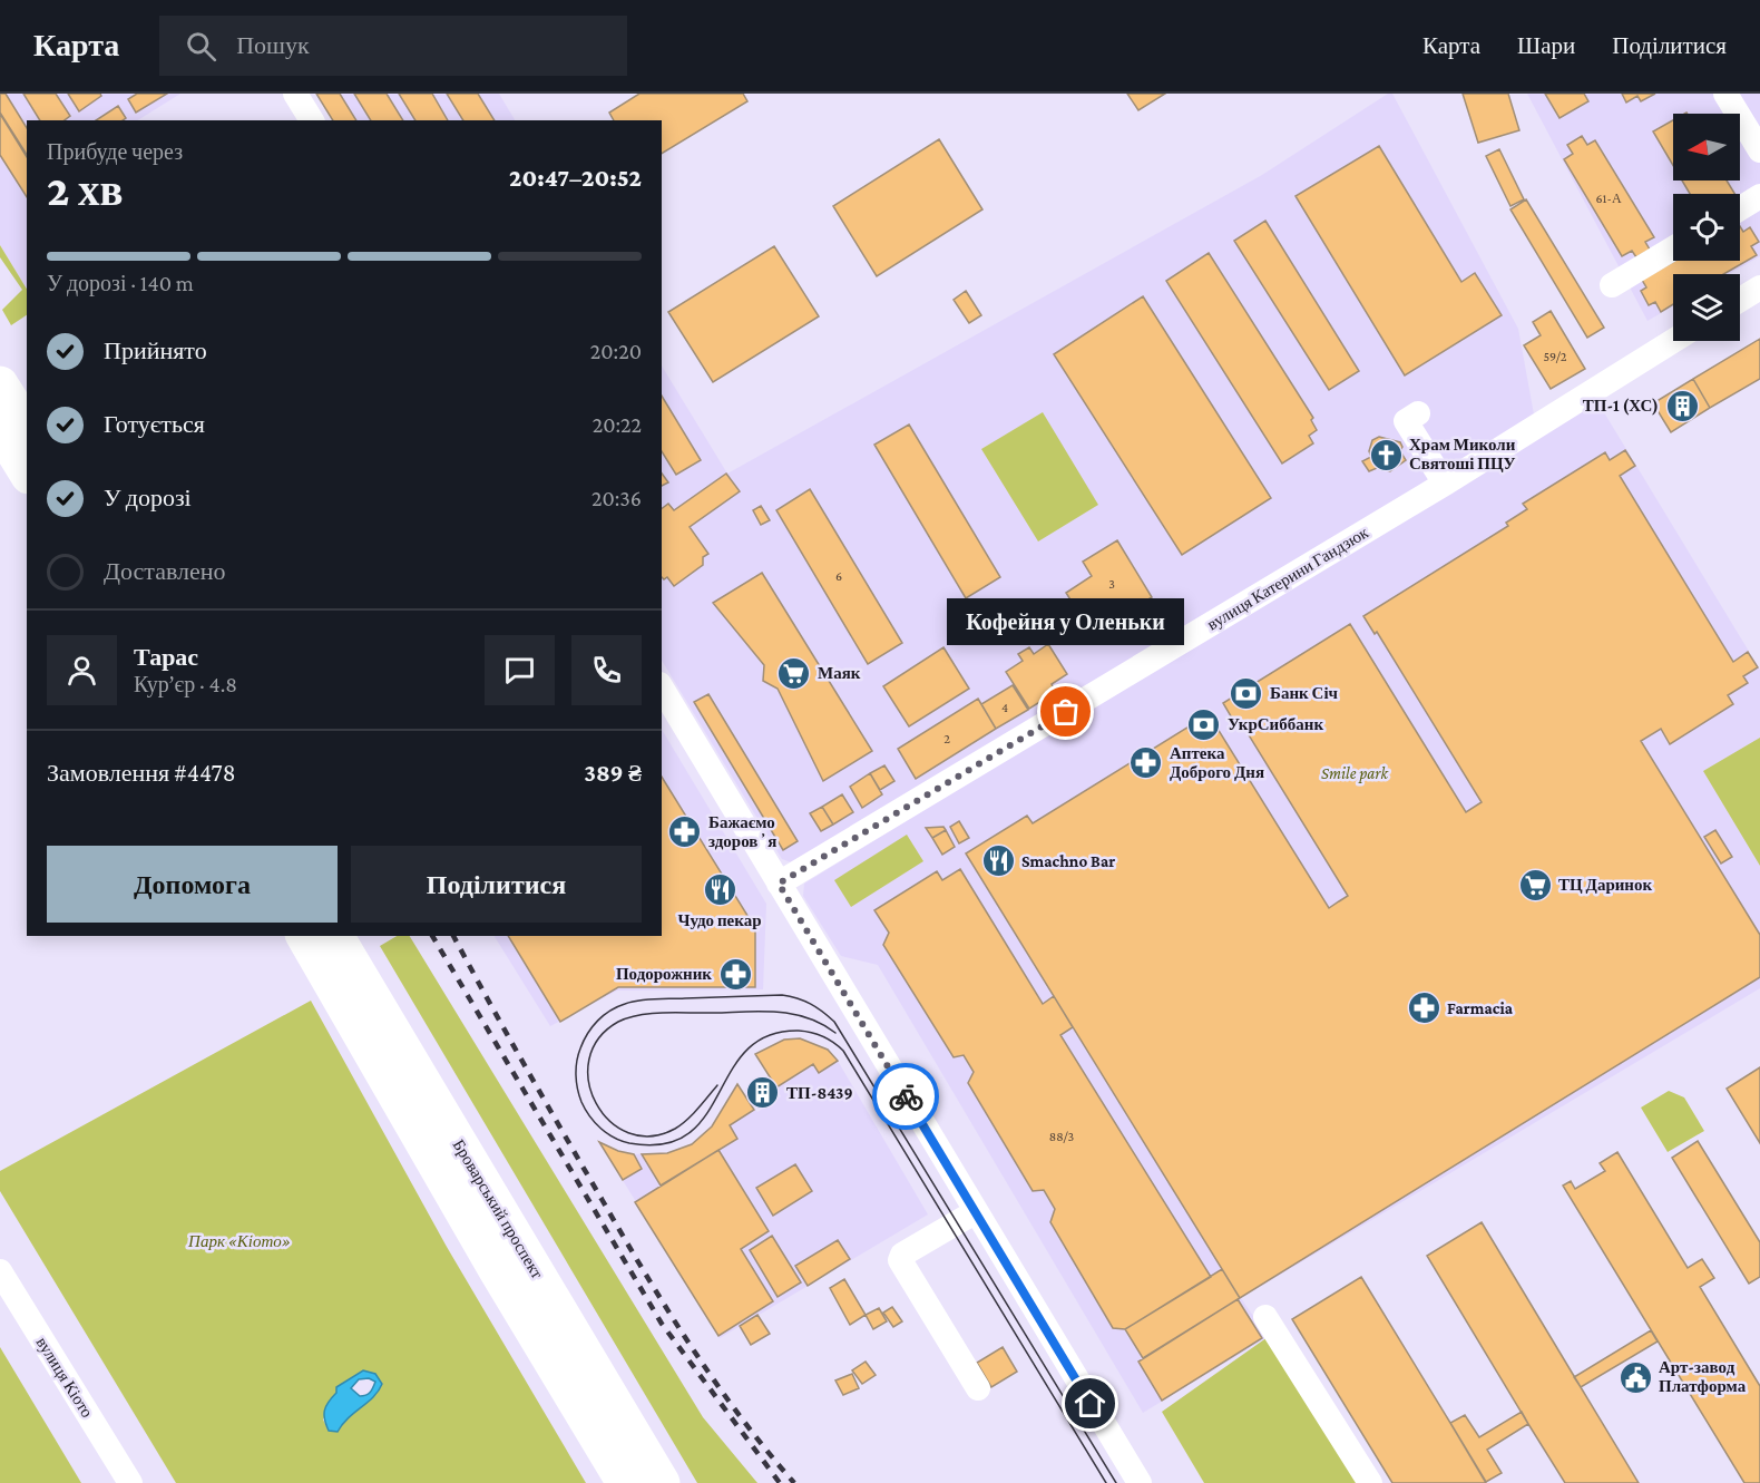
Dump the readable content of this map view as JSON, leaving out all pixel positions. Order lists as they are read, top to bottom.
{
  "streets": {
    "highway": ["Броварський проспект"],
    "street": ["вулиця Катерини Гандзюк", "вулиця Кіото"]
  },
  "parks": ["Smile park", "Парк «Кіото»"],
  "places": {
    "building": ["ТП-1 (ХС)", "ТП-8439"],
    "church": ["Храм Миколи Святоші ПЦУ"],
    "supermarket": ["Маяк", "ТЦ Даринок"],
    "bank": ["Банк Січ", "УкрСиббанк"],
    "other": ["Кофейня у Оленьки"],
    "pharmacy": [
      "Аптека Доброго Дня",
      "Бажаємо здоровʼя",
      "Подорожник",
      "Farmacia"
    ],
    "restaurant": ["Smachno Bar", "Чудо пекар"],
    "public building": ["Арт-завод Платформа"]
  },
  "house_numbers": [
    "61-А",
    "59/2",
    "6",
    "3",
    "4",
    "2",
    "88/3"
  ],
  "north": "left",
  "page": {
    "header": "Карта",
    "search": "Пошук",
    "nav": ["Карта", "Шари", "Поділитися"],
    "heading": ["2 хв", "Прибуде через", "20:47–20:52"],
    "panel": [
      "Тарас",
      "Кур’єр · 4.8",
      "Замовлення #4478",
      "389 ₴"
    ],
    "bar": "У дорозі · 140 m",
    "list": [
      ["Прийнято", "20:20"],
      ["Готується", "20:22"],
      ["У дорозі", "20:36"],
      "Доставлено"
    ],
    "bubble": "Кофейня у Оленьки",
    "buttons": ["Допомога", "Поділитися"]
  }
}
